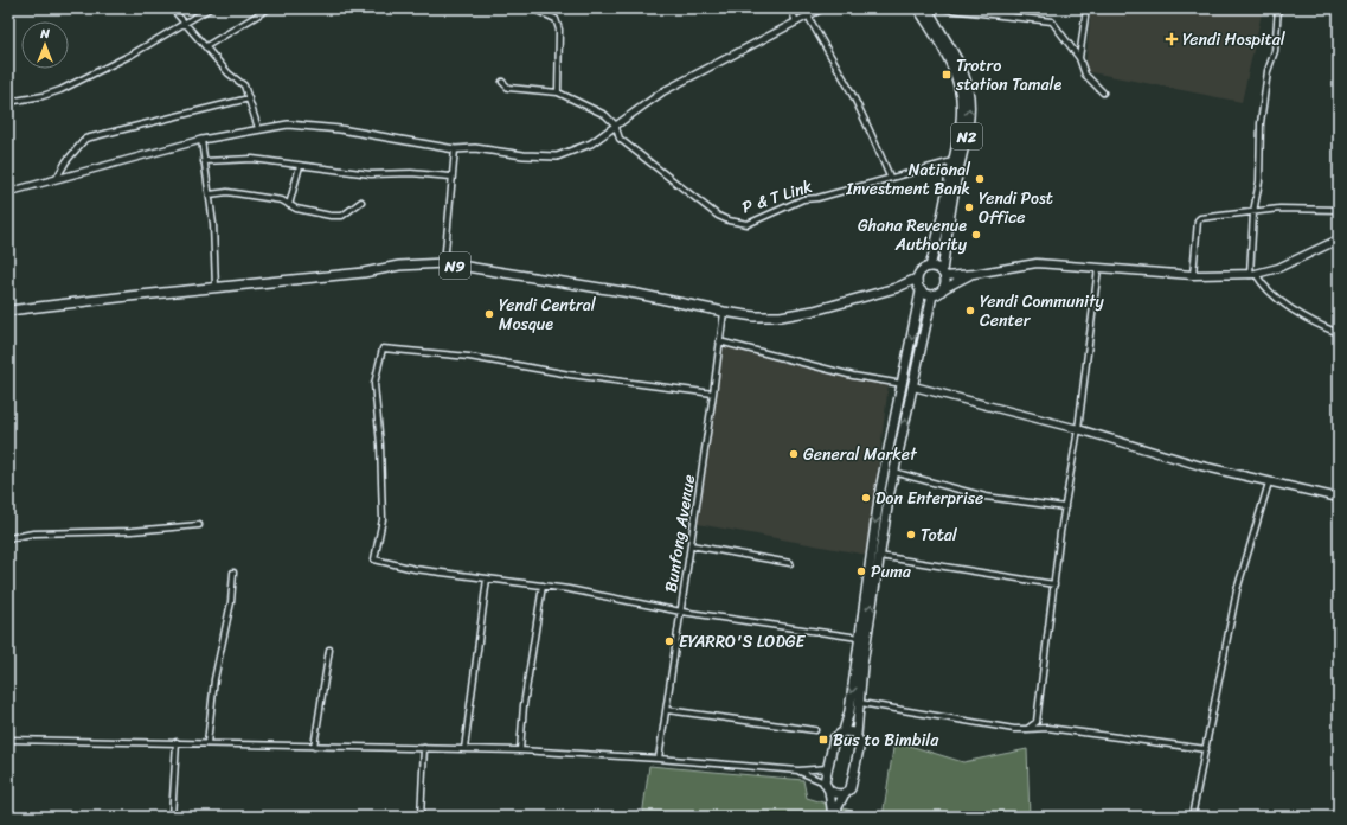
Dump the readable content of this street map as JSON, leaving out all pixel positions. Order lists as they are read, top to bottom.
{
  "streets": {
    "highway": ["N2", "N9"],
    "street": ["P & T Link", "Bunfong Avenue"]
  },
  "crossings": [
    ["N2", "P & T Link"],
    ["N2", "N9"],
    ["N9", "Bunfong Avenue"]
  ],
  "places": {
    "health": ["Yendi Hospital"],
    "transit": ["Trotro station Tamale", "Bus to Bimbila"],
    "other": [
      "National Investment Bank",
      "Yendi Post Office",
      "Ghana Revenue Authority",
      "Yendi Community Center",
      "Yendi Central Mosque",
      "General Market",
      "Don Enterprise",
      "Total",
      "Puma",
      "EYARRO'S LODGE"
    ]
  },
  "north": "top"
}
